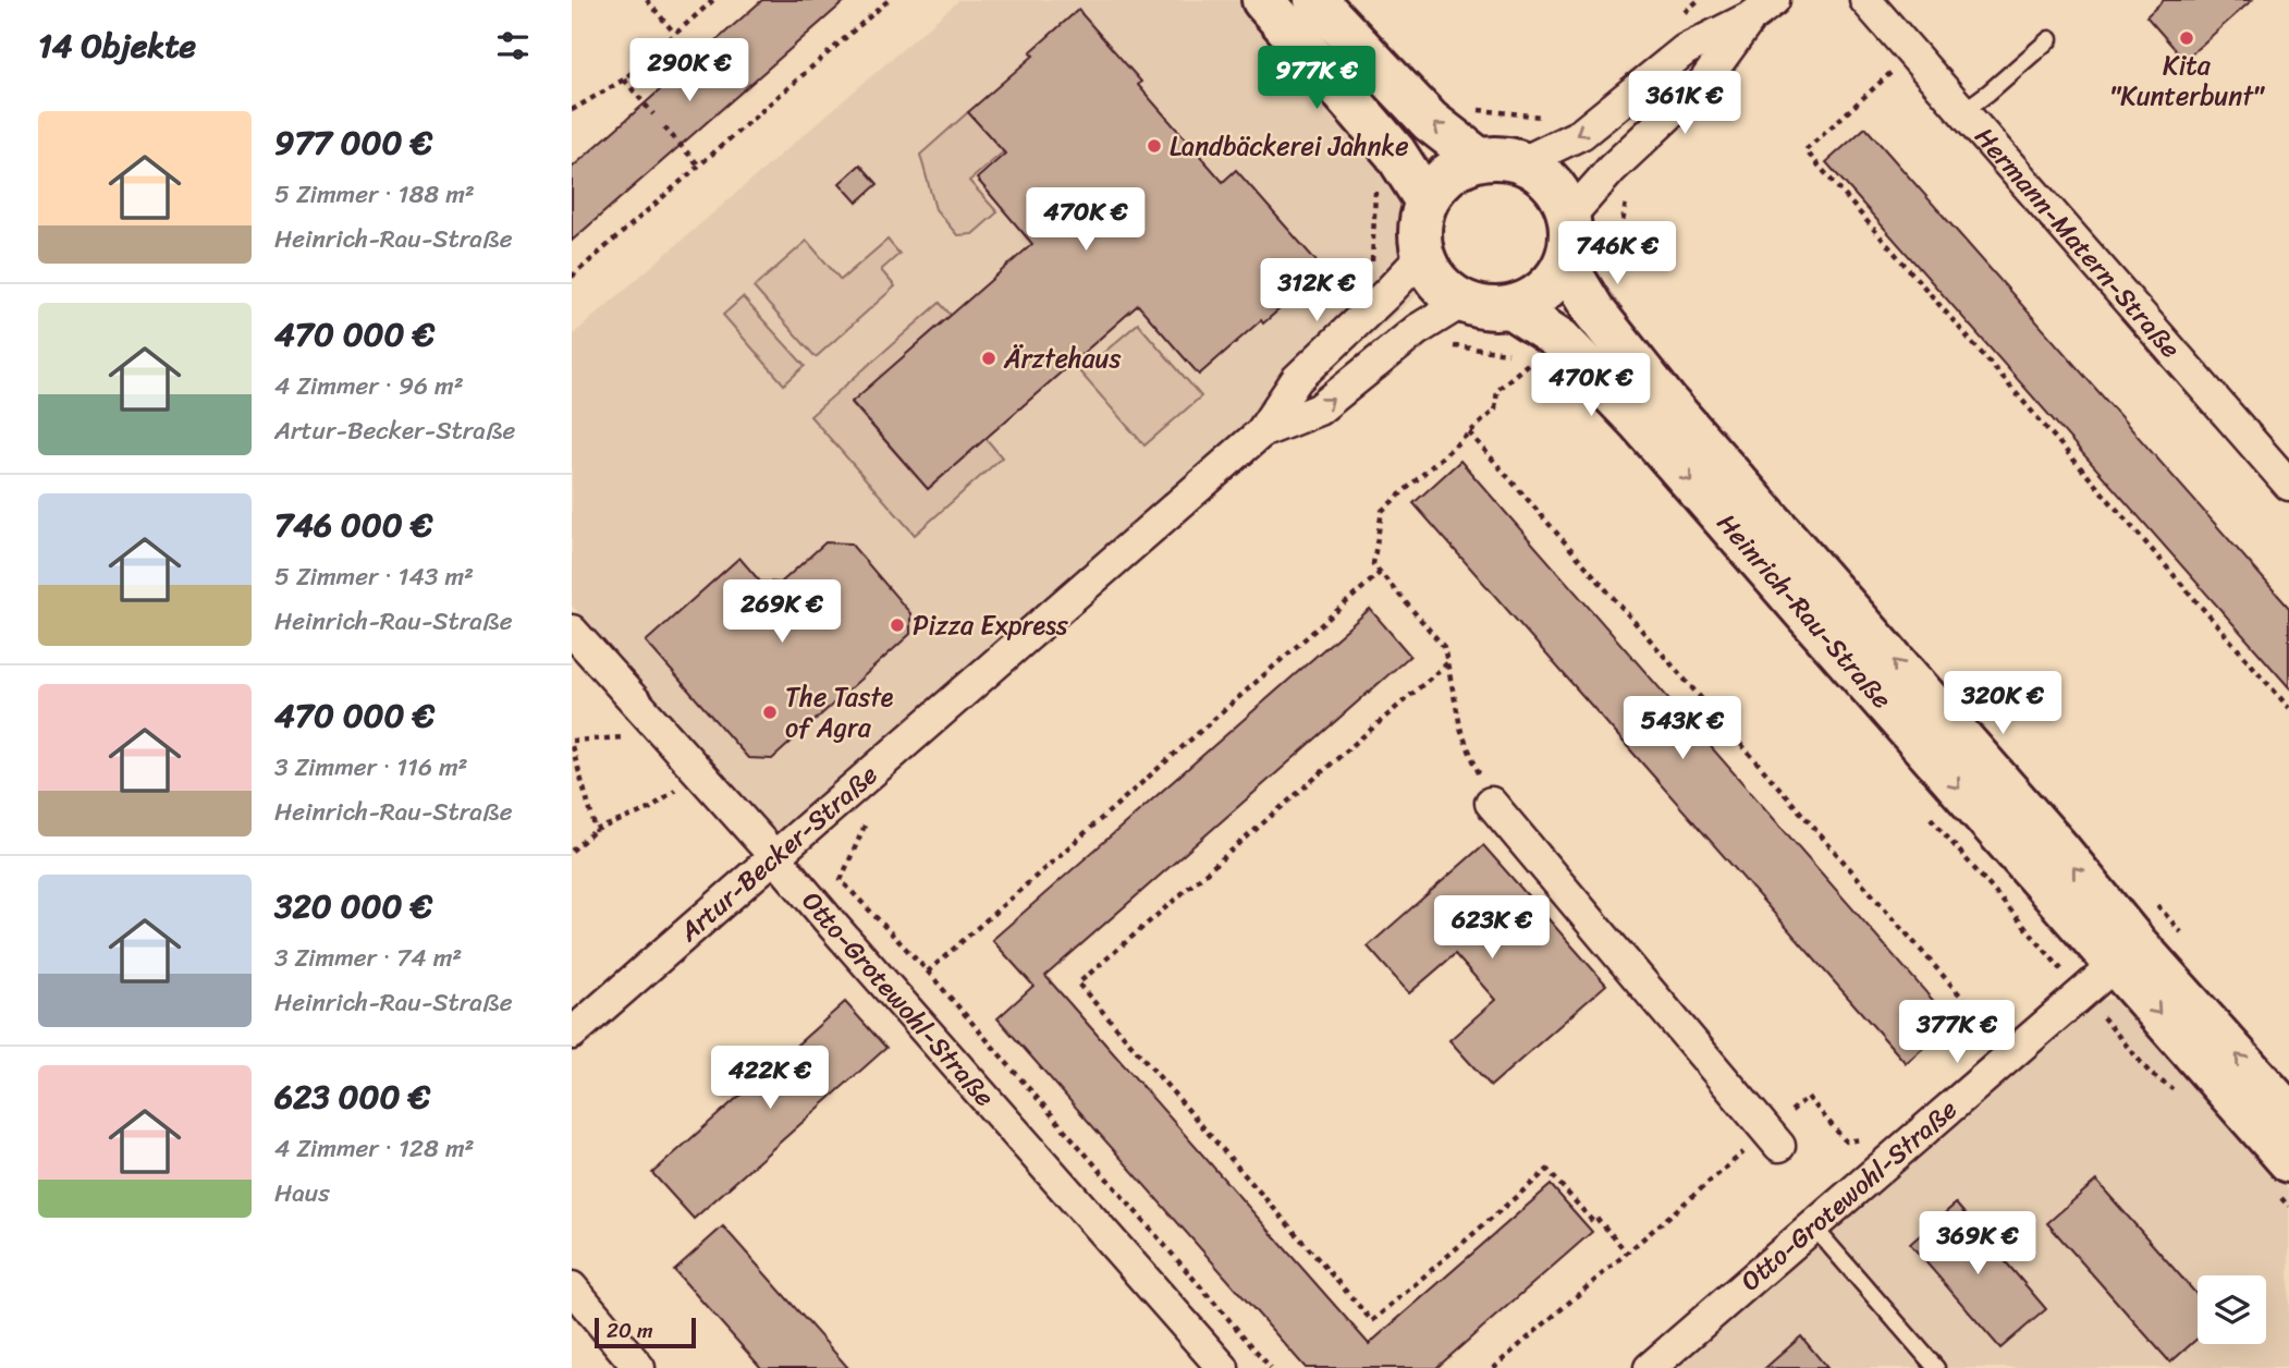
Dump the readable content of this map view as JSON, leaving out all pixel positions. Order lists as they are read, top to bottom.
{
  "streets": {
    "main road": ["Heinrich-Rau-Straße"],
    "street": ["Hermann-Matern-Straße", "Artur-Becker-Straße", "Otto-Grotewohl-Straße"]
  },
  "crossings": [
    ["Heinrich-Rau-Straße", "Artur-Becker-Straße"],
    ["Heinrich-Rau-Straße", "Otto-Grotewohl-Straße"],
    ["Artur-Becker-Straße", "Otto-Grotewohl-Straße"]
  ],
  "places": [
    "Kita \"Kunterbunt\"",
    "Landbäckerei Jahnke",
    "Ärztehaus",
    "Pizza Express",
    "The Taste of Agra"
  ],
  "scale_bar": "20 m",
  "page": {
    "heading": "14 Objekte",
    "price": [
      "290K €",
      "977K €",
      "361K €",
      "470K €",
      "746K €",
      "312K €",
      "470K €",
      "269K €",
      "320K €",
      "543K €",
      "623K €",
      "377K €",
      "422K €",
      "369K €"
    ],
    "list": [
      {
        "name": "977 000 €",
        "note": "5 Zimmer · 188 m² · Heinrich-Rau-Straße"
      },
      {
        "name": "470 000 €",
        "note": "4 Zimmer · 96 m² · Artur-Becker-Straße"
      },
      {
        "name": "746 000 €",
        "note": "5 Zimmer · 143 m² · Heinrich-Rau-Straße"
      },
      {
        "name": "470 000 €",
        "note": "3 Zimmer · 116 m² · Heinrich-Rau-Straße"
      },
      {
        "name": "320 000 €",
        "note": "3 Zimmer · 74 m² · Heinrich-Rau-Straße"
      },
      {
        "name": "623 000 €",
        "note": "4 Zimmer · 128 m² · Haus"
      }
    ],
    "scale": "20 m"
  }
}
